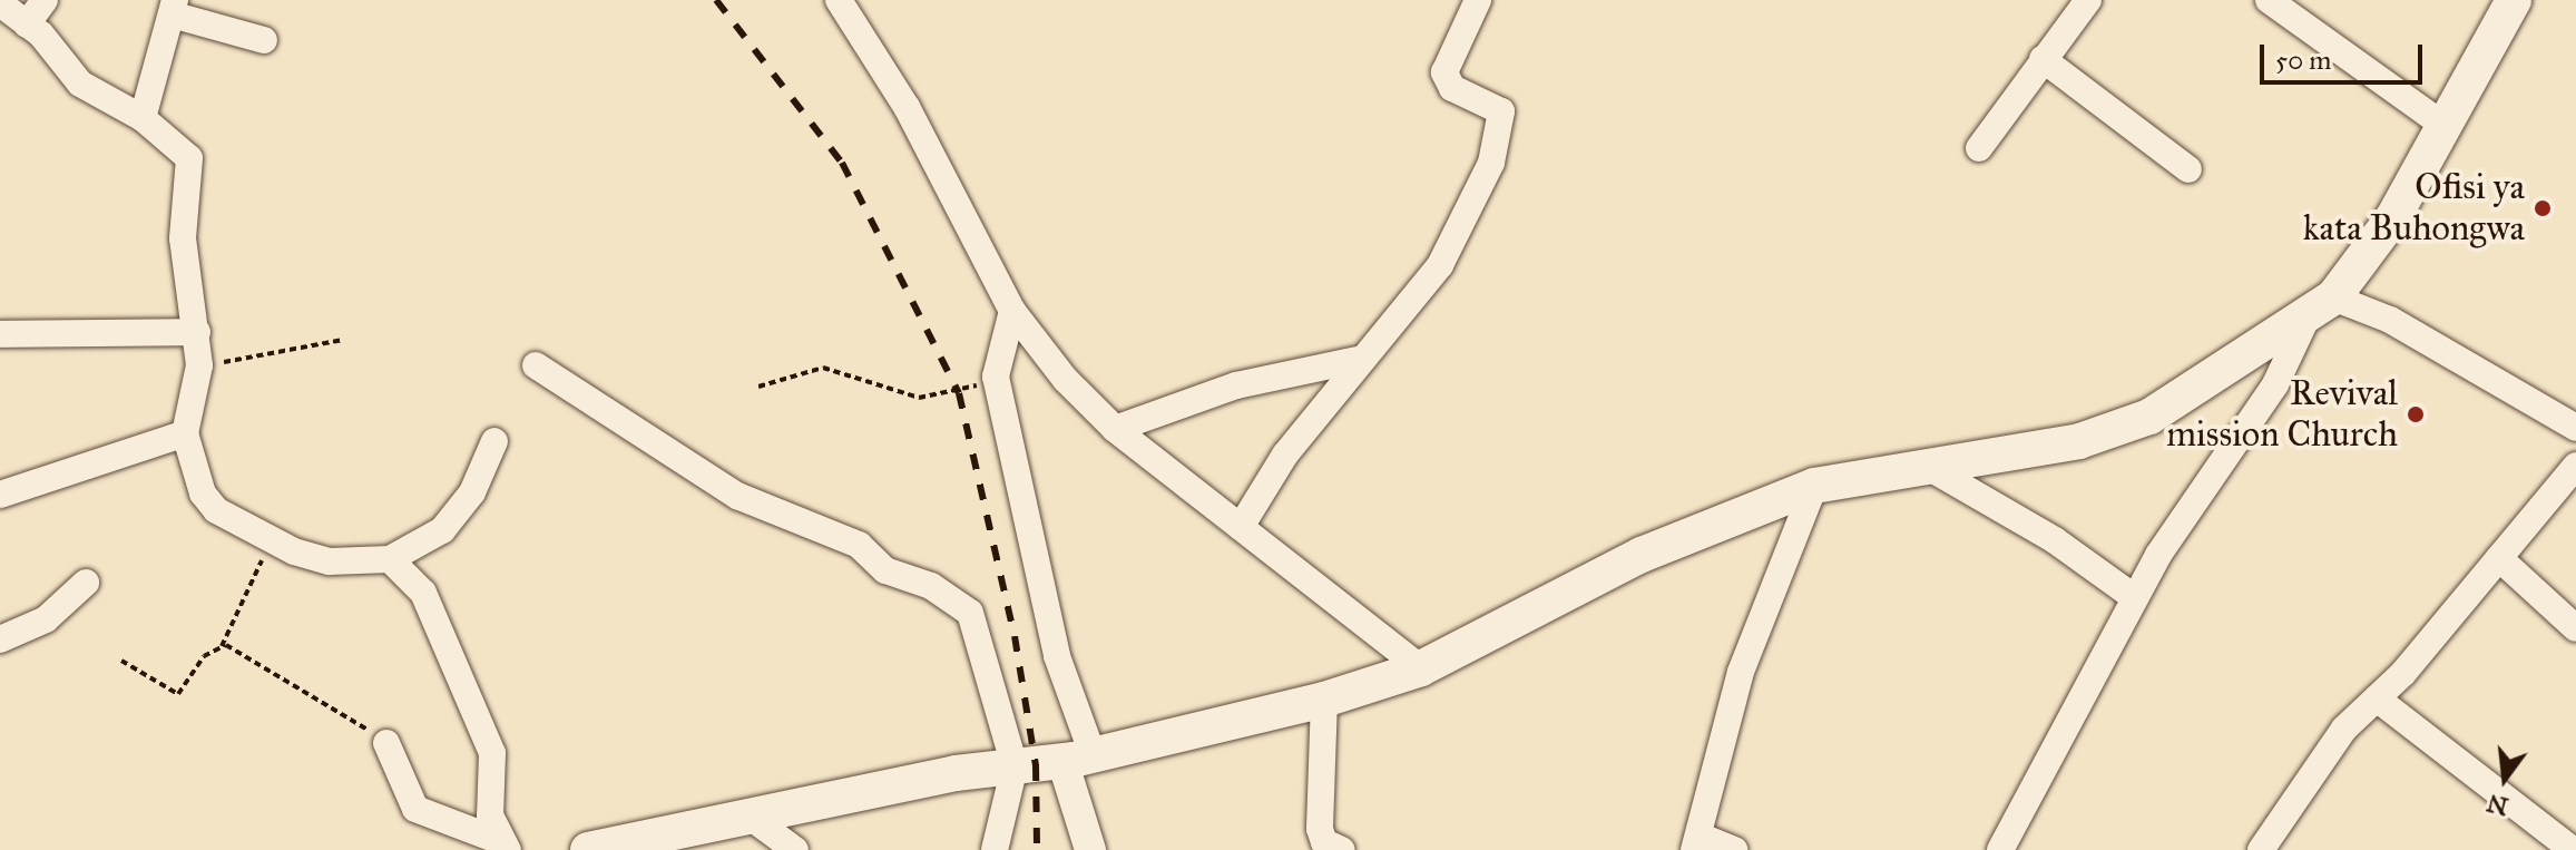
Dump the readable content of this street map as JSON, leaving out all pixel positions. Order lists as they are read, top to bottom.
{
  "places": ["Ofisi ya kata Buhongwa", "Revival mission Church"],
  "scale_bar": "50 m",
  "north": "bottom"
}
